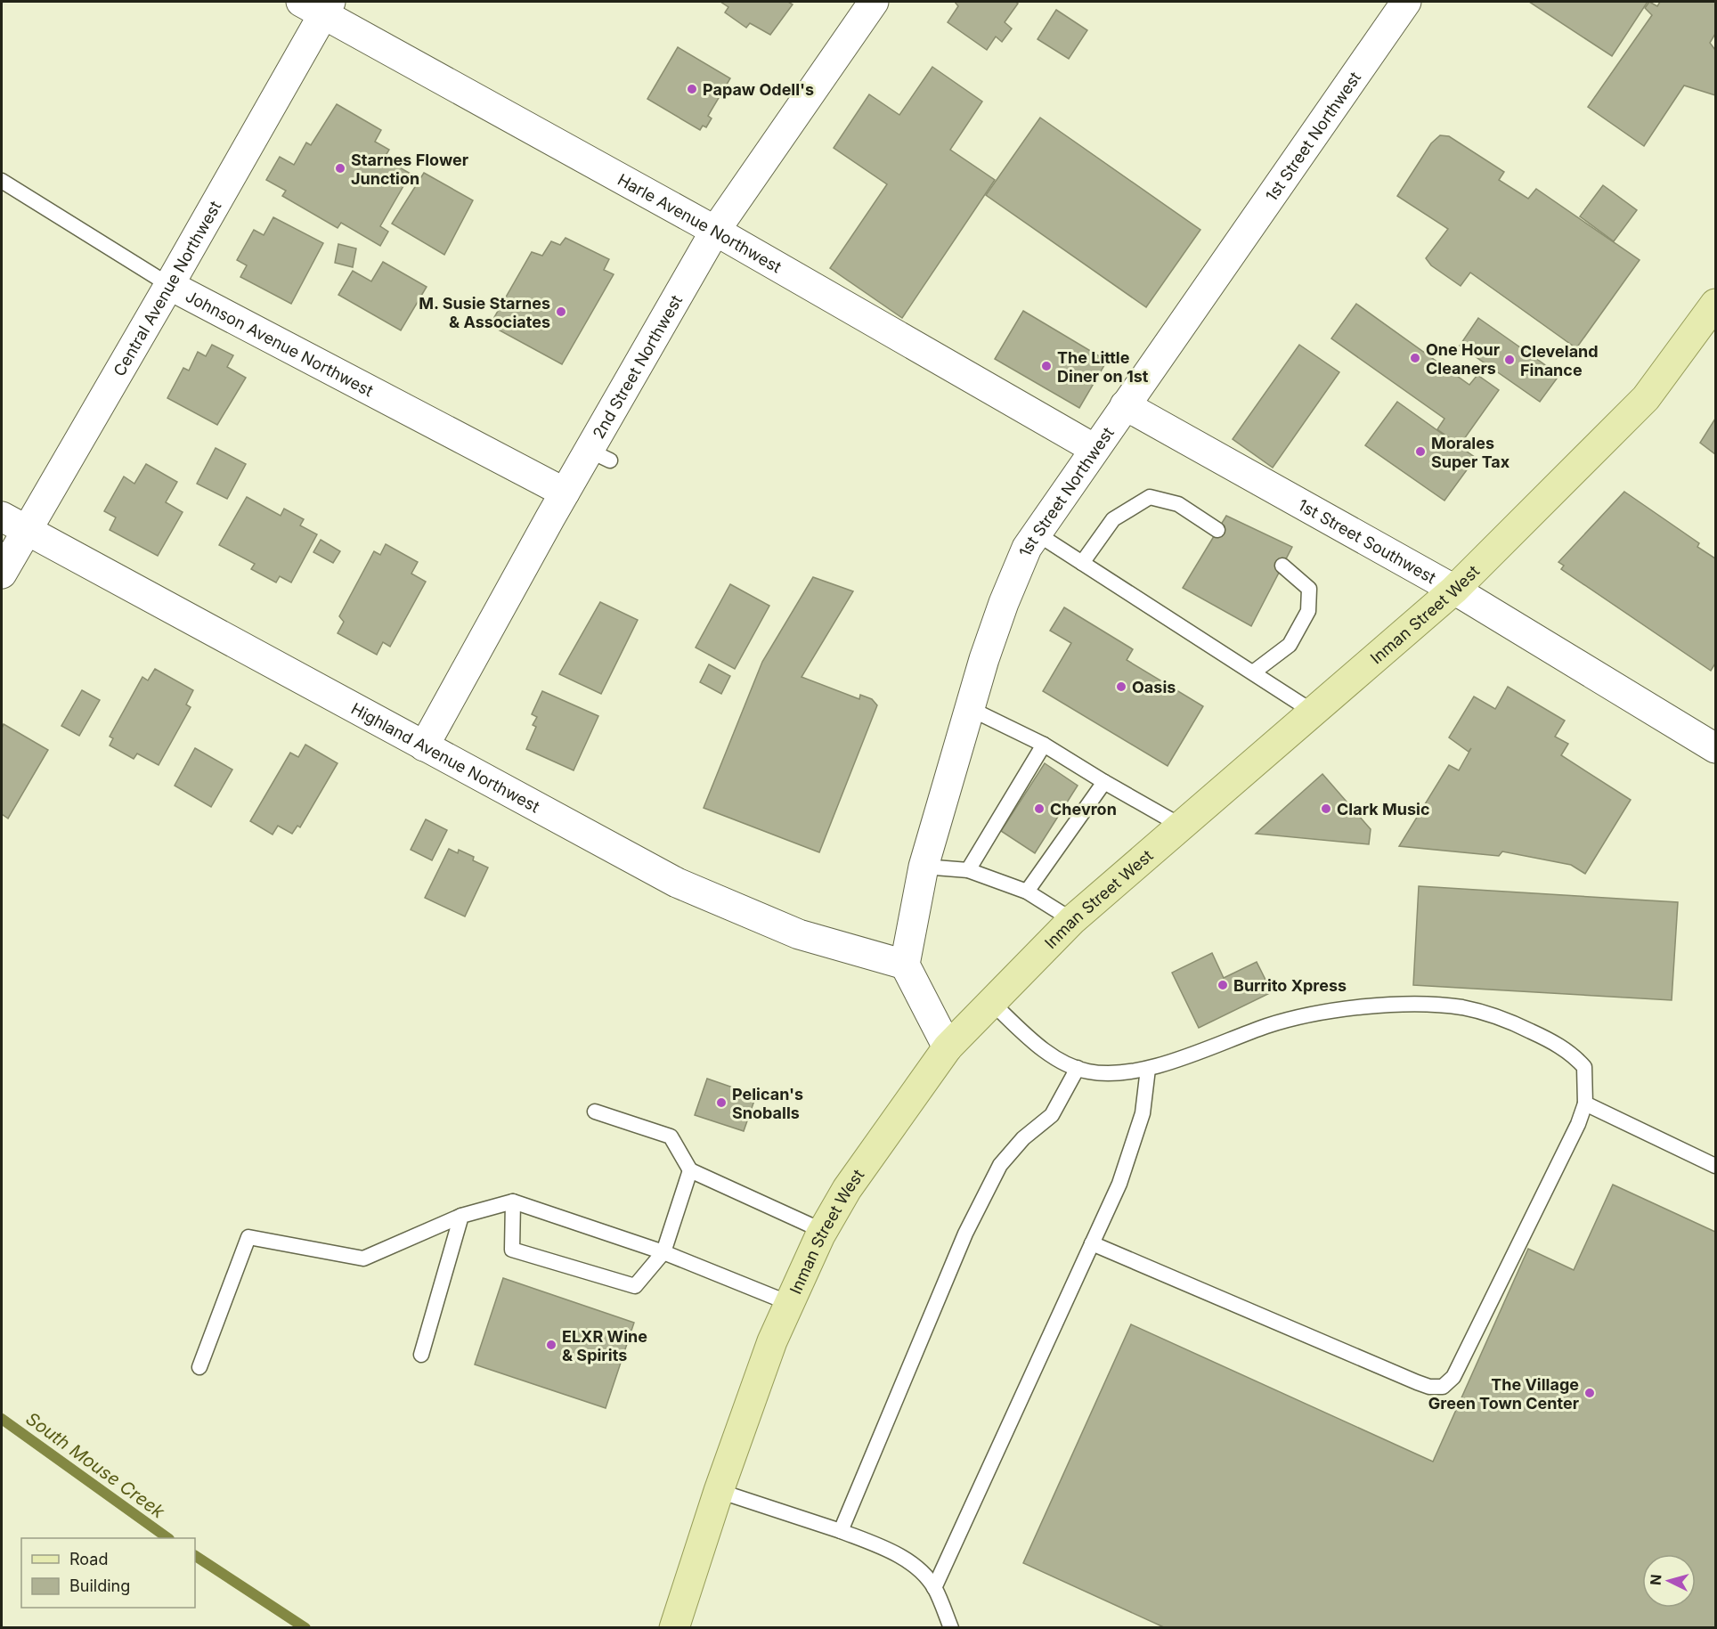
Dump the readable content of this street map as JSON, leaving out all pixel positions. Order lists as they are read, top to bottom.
{
  "streets": {
    "main road": ["Inman Street West"],
    "street": [
      "1st Street Northwest",
      "Harle Avenue Northwest",
      "Central Avenue Northwest",
      "Johnson Avenue Northwest",
      "2nd Street Northwest",
      "1st Street Southwest",
      "Highland Avenue Northwest"
    ]
  },
  "crossings": [
    ["1st Street Northwest", "Harle Avenue Northwest"],
    ["1st Street Northwest", "1st Street Southwest"],
    ["1st Street Northwest", "Highland Avenue Northwest"],
    ["Harle Avenue Northwest", "Central Avenue Northwest"],
    ["Harle Avenue Northwest", "2nd Street Northwest"],
    ["Central Avenue Northwest", "Johnson Avenue Northwest"],
    ["Central Avenue Northwest", "Highland Avenue Northwest"],
    ["Johnson Avenue Northwest", "2nd Street Northwest"],
    ["2nd Street Northwest", "Highland Avenue Northwest"],
    ["1st Street Southwest", "Inman Street West"]
  ],
  "water": ["South Mouse Creek"],
  "places": [
    "Papaw Odell's",
    "Starnes Flower Junction",
    "M. Susie Starnes & Associates",
    "One Hour Cleaners",
    "Cleveland Finance",
    "The Little Diner on 1st",
    "Morales Super Tax",
    "Oasis",
    "Chevron",
    "Clark Music",
    "Burrito Xpress",
    "Pelican's Snoballs",
    "ELXR Wine & Spirits",
    "The Village Green Town Center"
  ],
  "legend": ["Road", "Building"],
  "north": "left"
}
